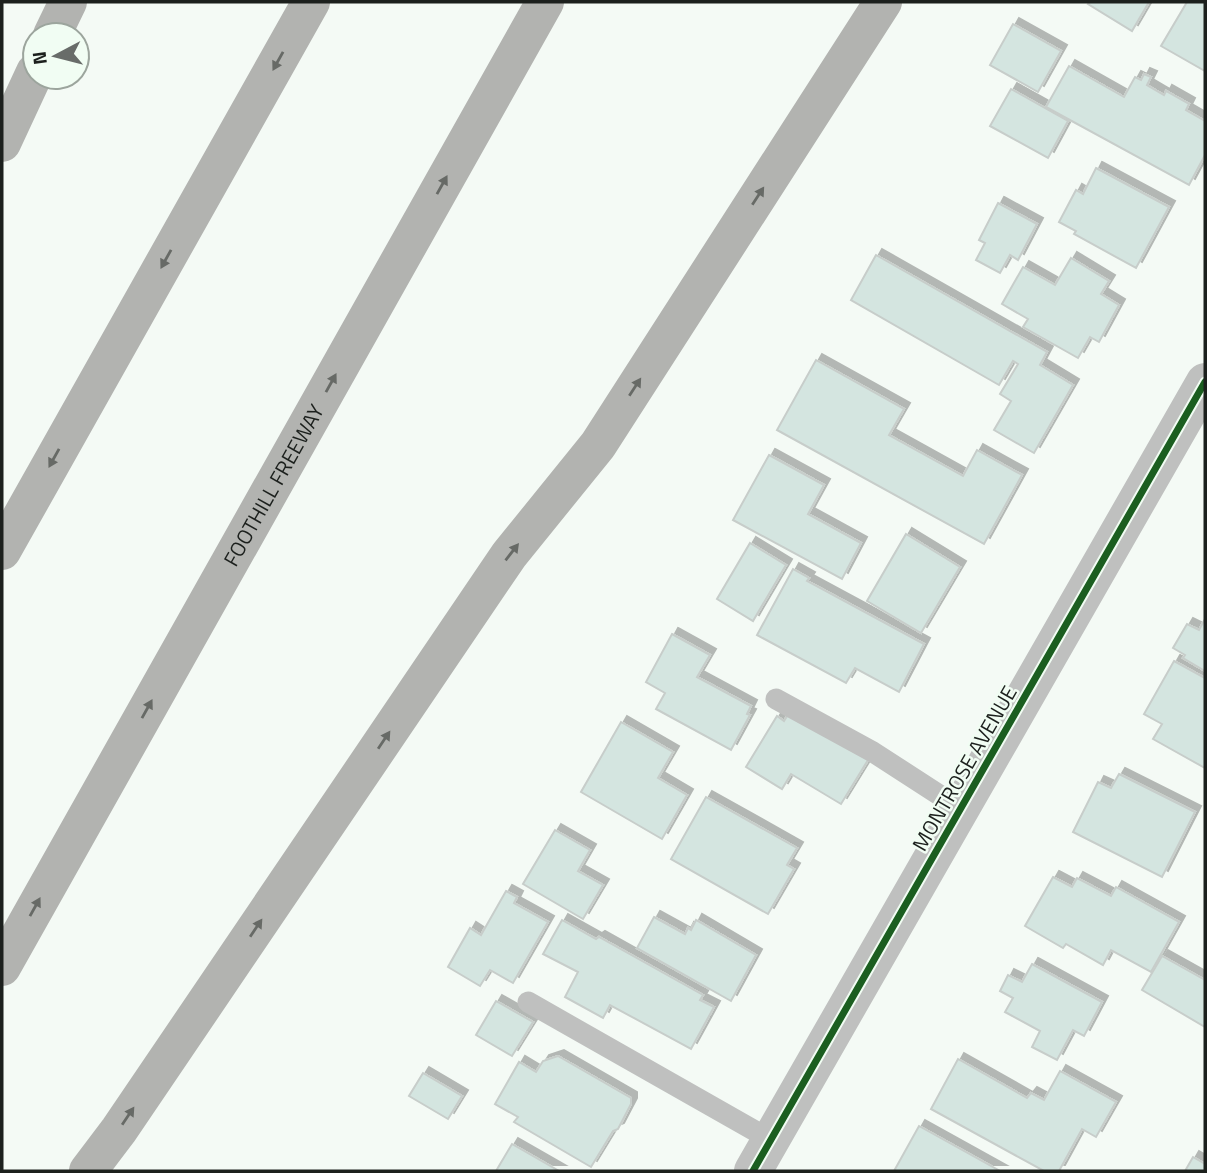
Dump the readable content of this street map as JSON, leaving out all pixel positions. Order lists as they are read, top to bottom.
{
  "streets": {
    "highway": ["FOOTHILL FREEWAY"],
    "street": ["MONTROSE AVENUE"]
  },
  "north": "left"
}
